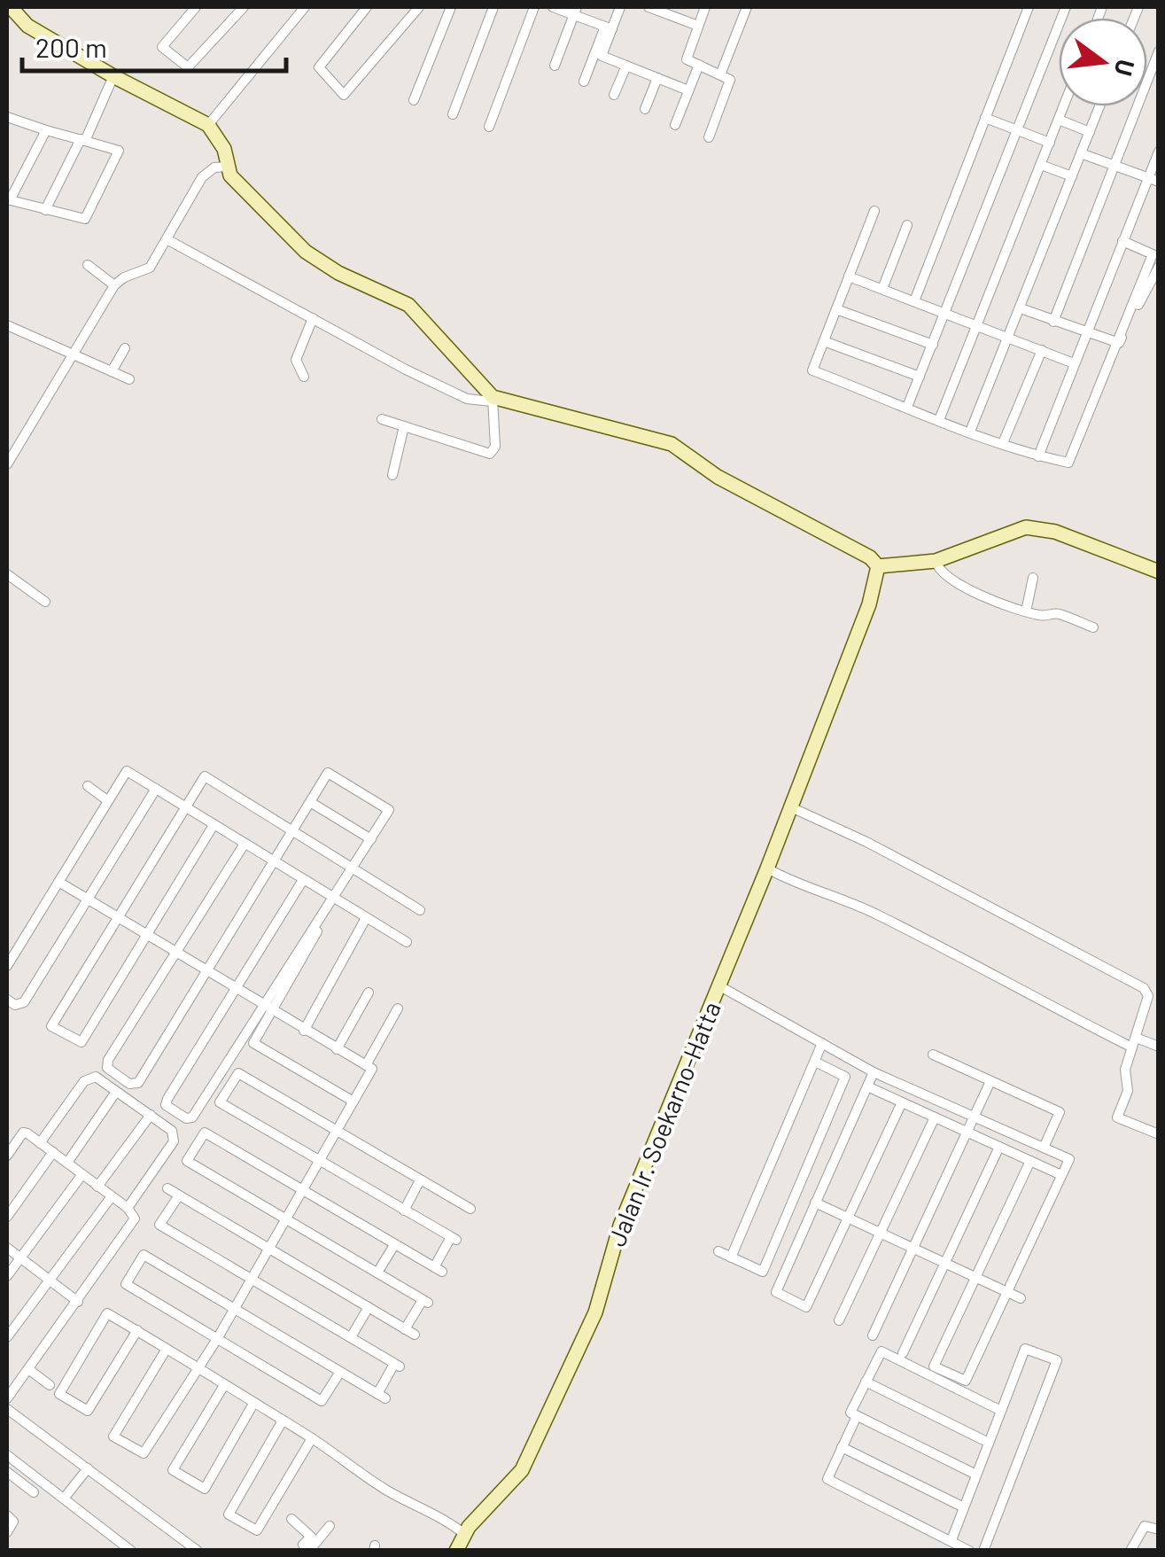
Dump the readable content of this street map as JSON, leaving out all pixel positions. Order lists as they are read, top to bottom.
{
  "streets": {
    "main road": ["Jalan Ir. Soekarno-Hatta"]
  },
  "scale_bar": "200 m",
  "north": "right"
}
